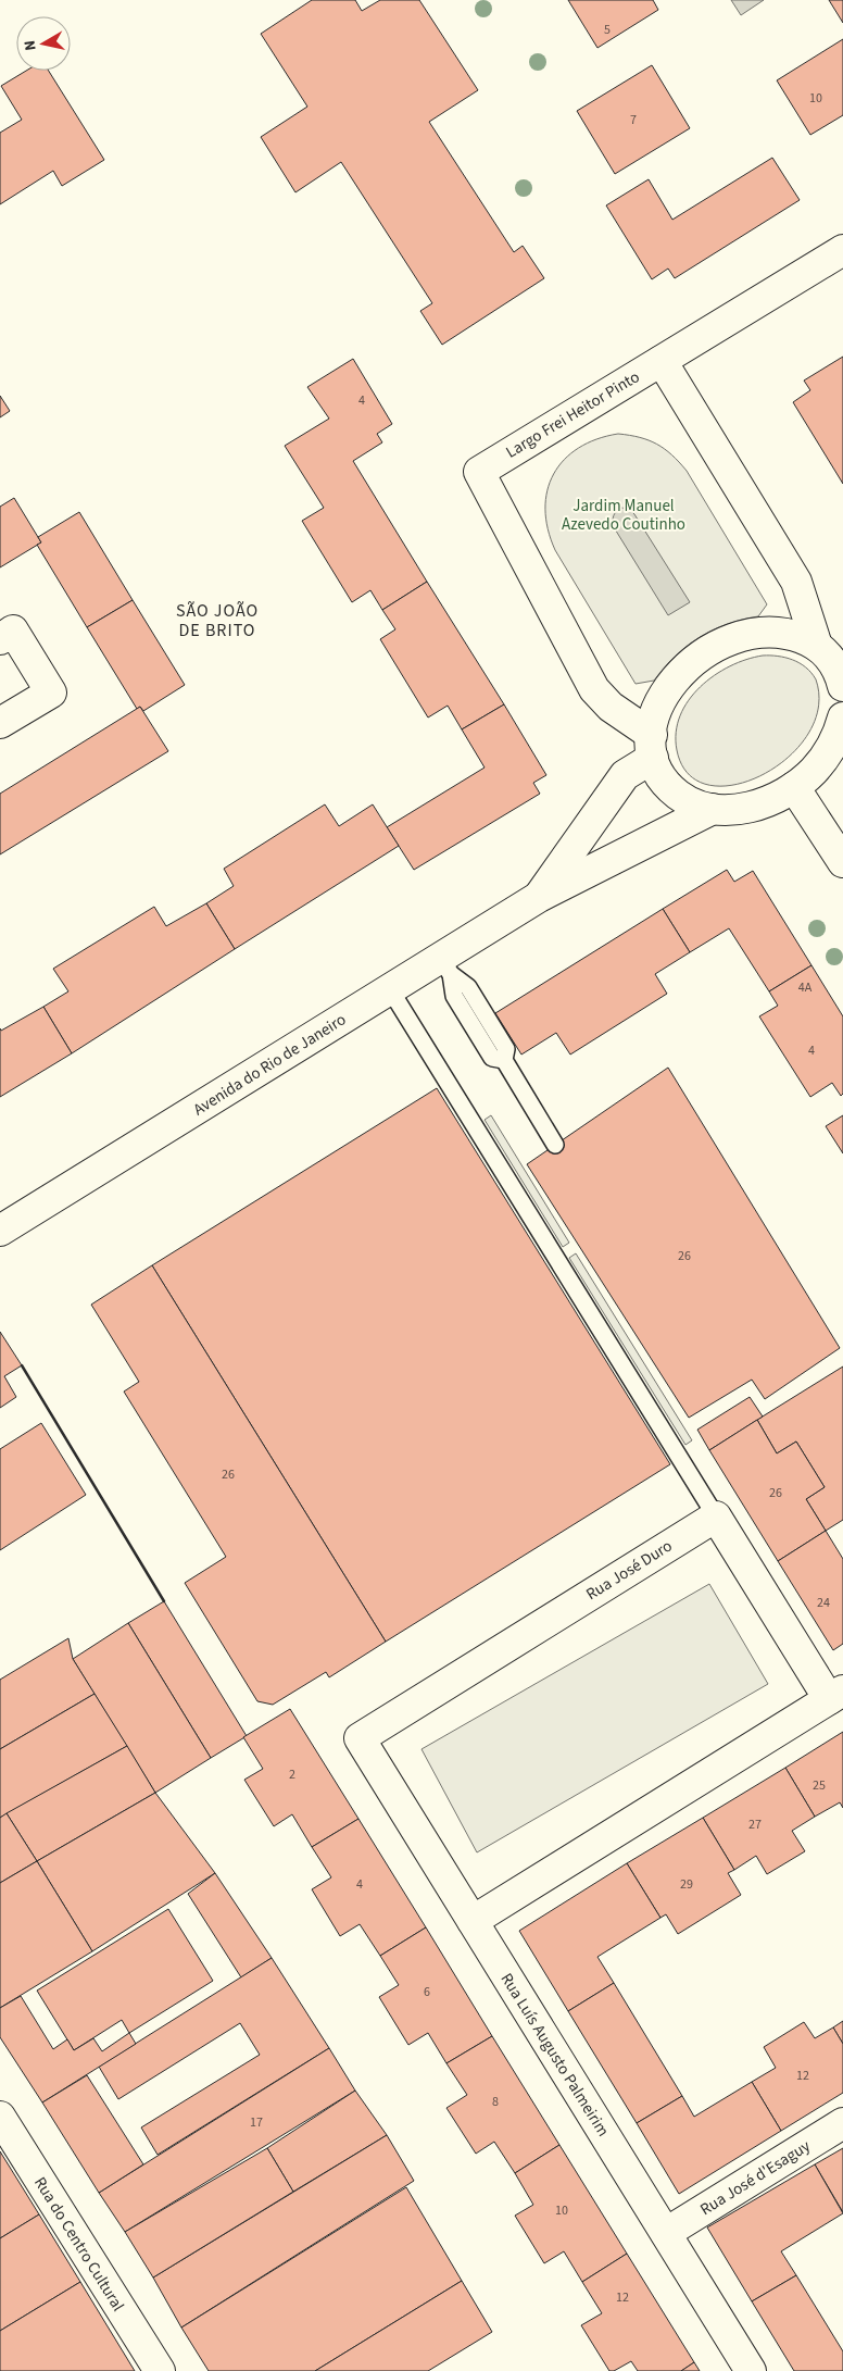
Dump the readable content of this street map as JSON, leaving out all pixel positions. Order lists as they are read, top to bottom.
{
  "streets": {
    "street": [
      "Largo Frei Heitor Pinto",
      "Avenida do Rio de Janeiro",
      "Rua José Duro",
      "Rua Luís Augusto Palmeirim",
      "Rua José d'Esaguy",
      "Rua do Centro Cultural"
    ]
  },
  "crossings": [
    ["Largo Frei Heitor Pinto", "Avenida do Rio de Janeiro"],
    ["Rua José Duro", "Rua Luís Augusto Palmeirim"],
    ["Rua Luís Augusto Palmeirim", "Rua José d'Esaguy"]
  ],
  "districts": ["SÃO JOÃO DE BRITO"],
  "parks": ["Jardim Manuel Azevedo Coutinho"],
  "house_numbers": [
    "5",
    "10",
    "7",
    "4",
    "4A",
    "4",
    "26",
    "26",
    "26",
    "24",
    "2",
    "25",
    "27",
    "4",
    "29",
    "6",
    "12",
    "8",
    "17",
    "10",
    "12"
  ],
  "north": "left"
}
